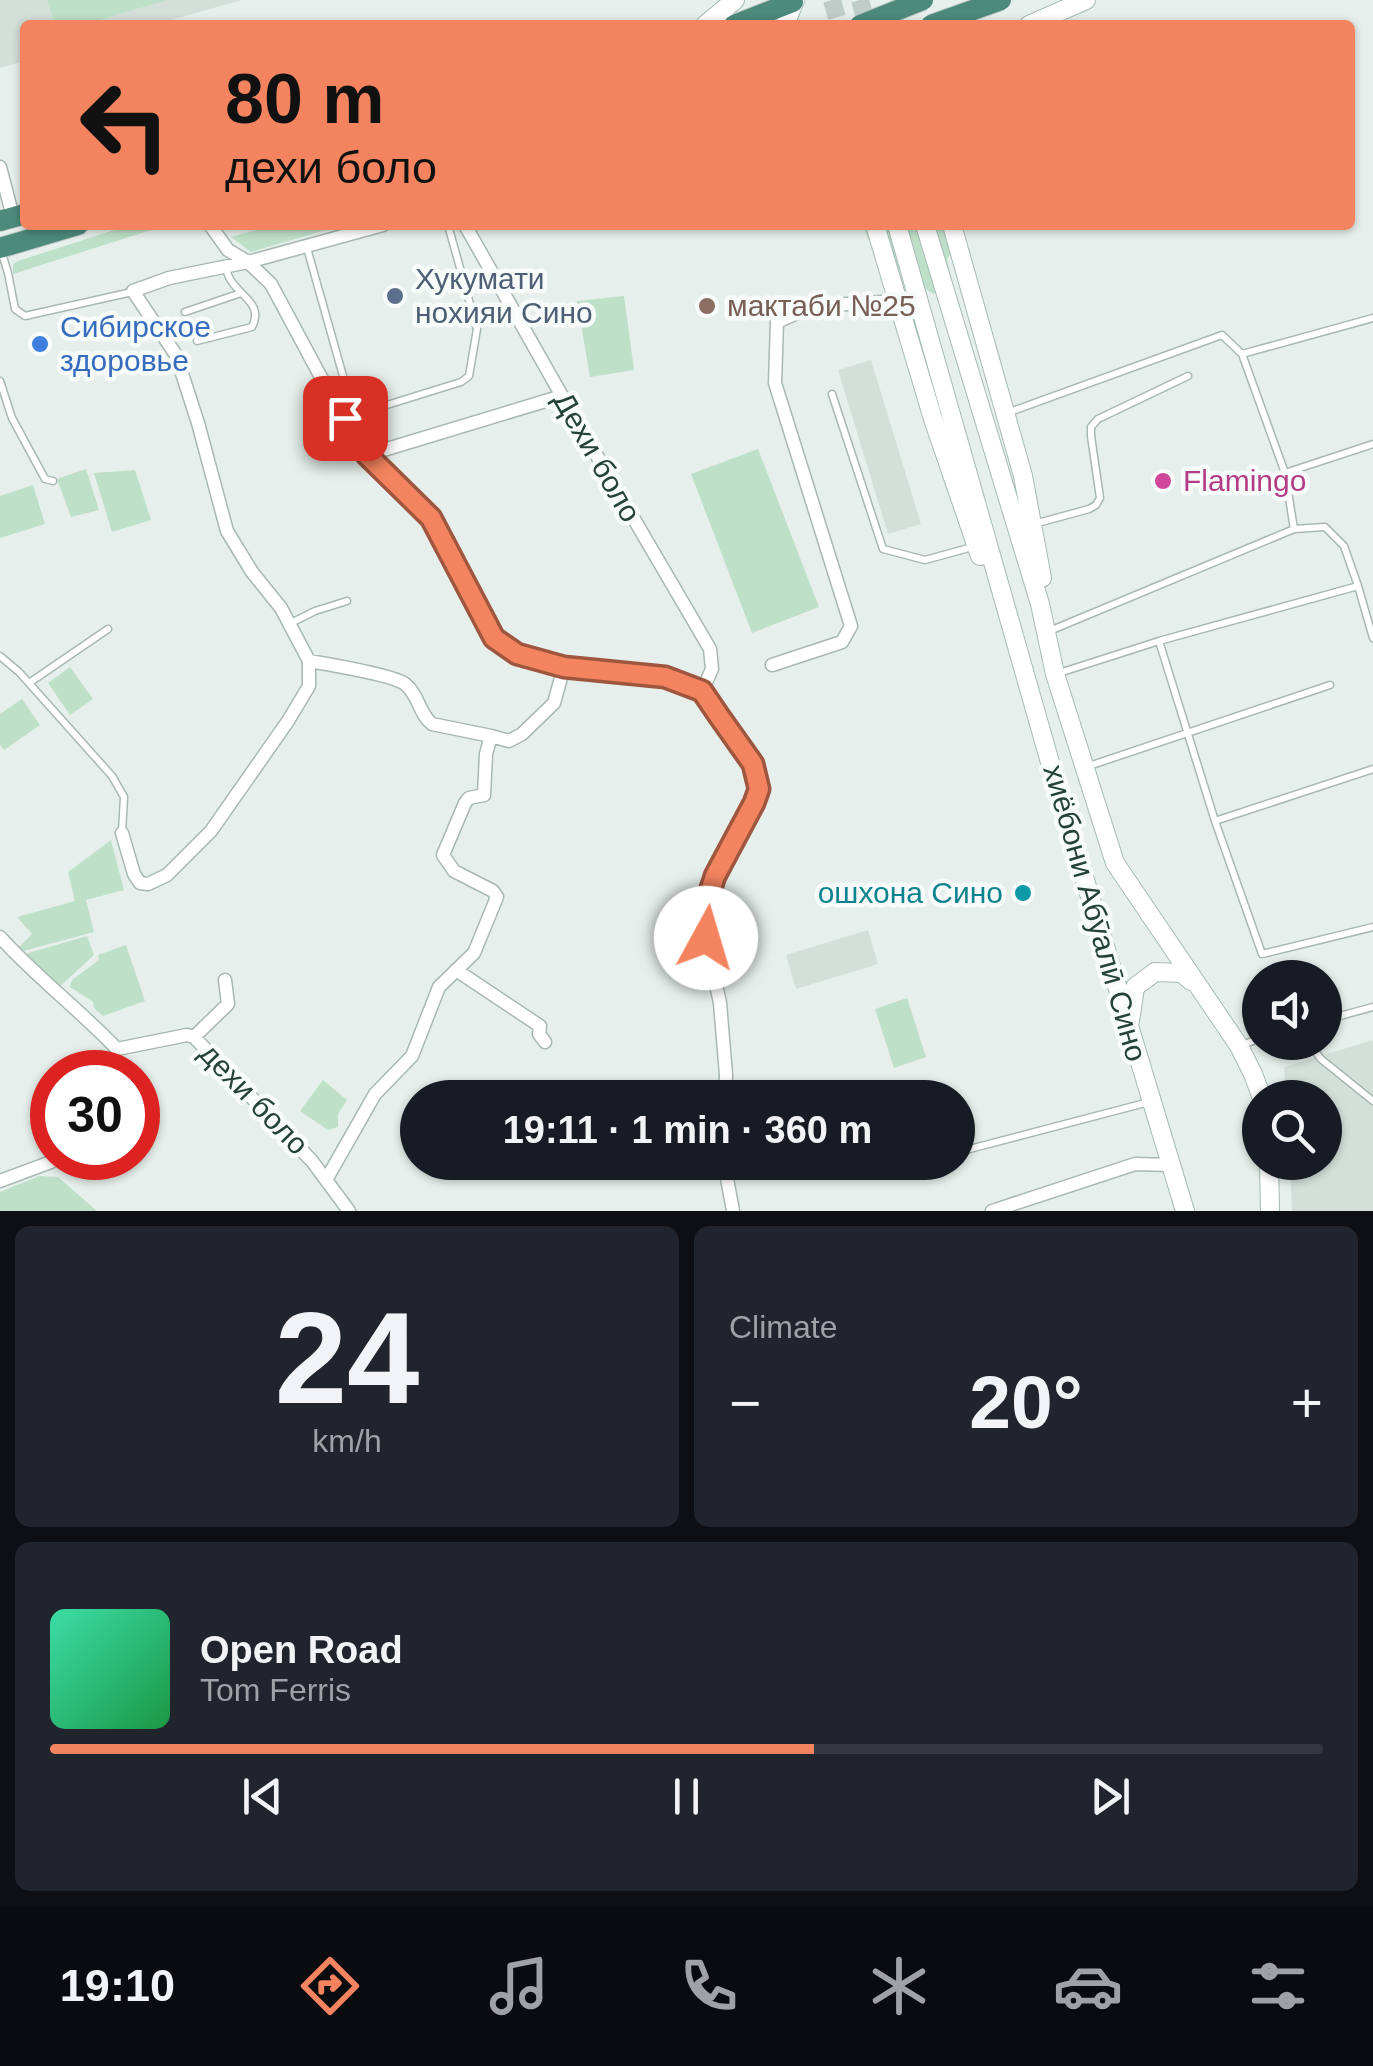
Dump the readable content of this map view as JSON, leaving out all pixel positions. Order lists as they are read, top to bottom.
{
  "streets": {
    "main road": ["хиёбони Абӯалӣ Сино"],
    "street": ["Дехи боло", "дехи боло"]
  },
  "places": [
    "Хукумати нохияи Сино",
    "мактаби №25",
    "Сибирское здоровье",
    "Flamingo",
    "ошхона Сино"
  ],
  "page": {
    "turn": ["80 m", "дехи боло"],
    "limit": "30",
    "trip": "19:11 · 1 min · 360 m",
    "tile": [
      ["24", "km/h"],
      "Climate"
    ],
    "heat": ["−", "20°", "+"],
    "song": ["Open Road", "Tom Ferris"],
    "tabs": "19:10"
  }
}
